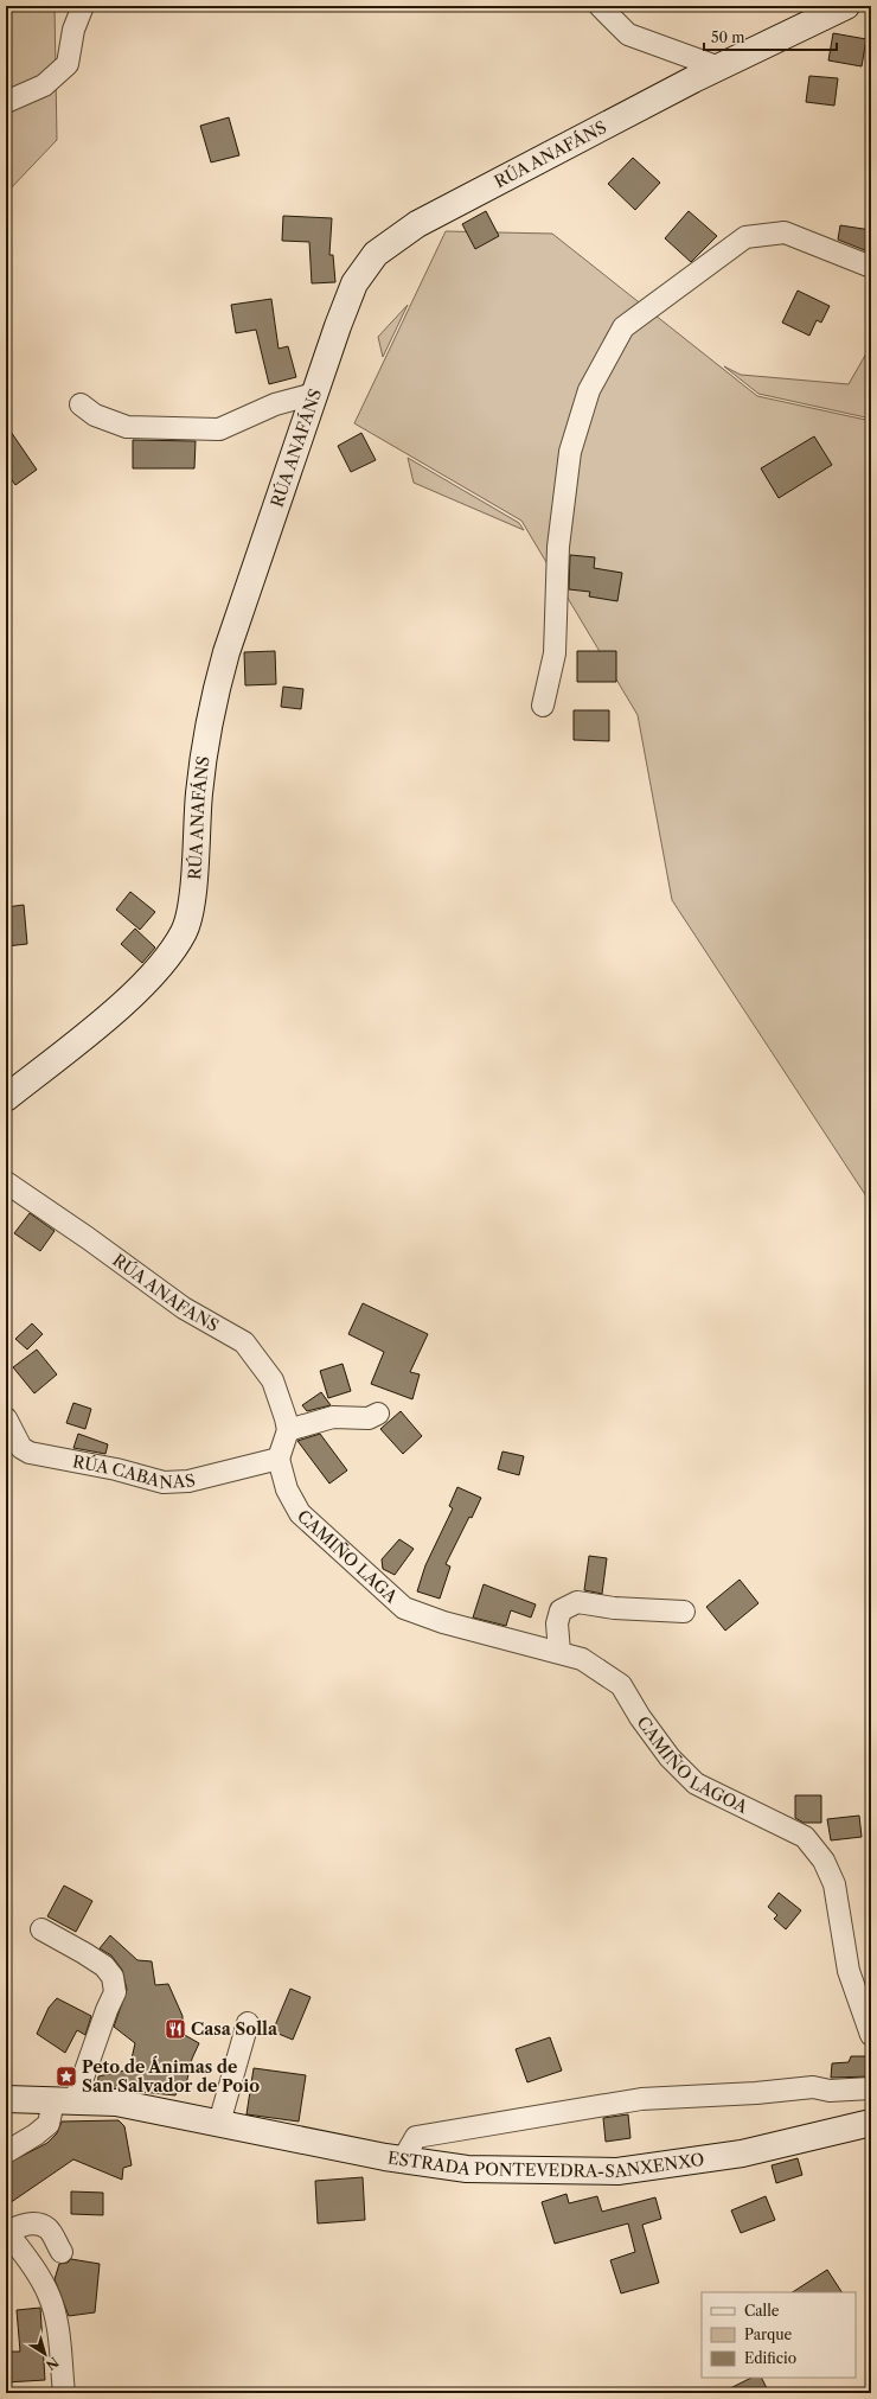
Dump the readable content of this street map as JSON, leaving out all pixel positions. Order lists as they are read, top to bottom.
{
  "streets": {
    "street": [
      "RÚA ANAFÁNS",
      "RÚA ANAFANS",
      "RÚA CABANAS",
      "CAMIÑO LAGA",
      "CAMIÑO LAGOA",
      "ESTRADA PONTEVEDRA-SANXENXO"
    ]
  },
  "crossings": [
    ["RÚA CABANAS", "CAMIÑO LAGA"],
    ["CAMIÑO LAGA", "CAMIÑO LAGOA"]
  ],
  "places": {
    "restaurant": ["Casa Solla"],
    "place": ["Peto de Ánimas de San Salvador de Poio"]
  },
  "legend": ["Calle", "Parque", "Edificio"],
  "scale_bar": "50 m",
  "north": "bottom right"
}
